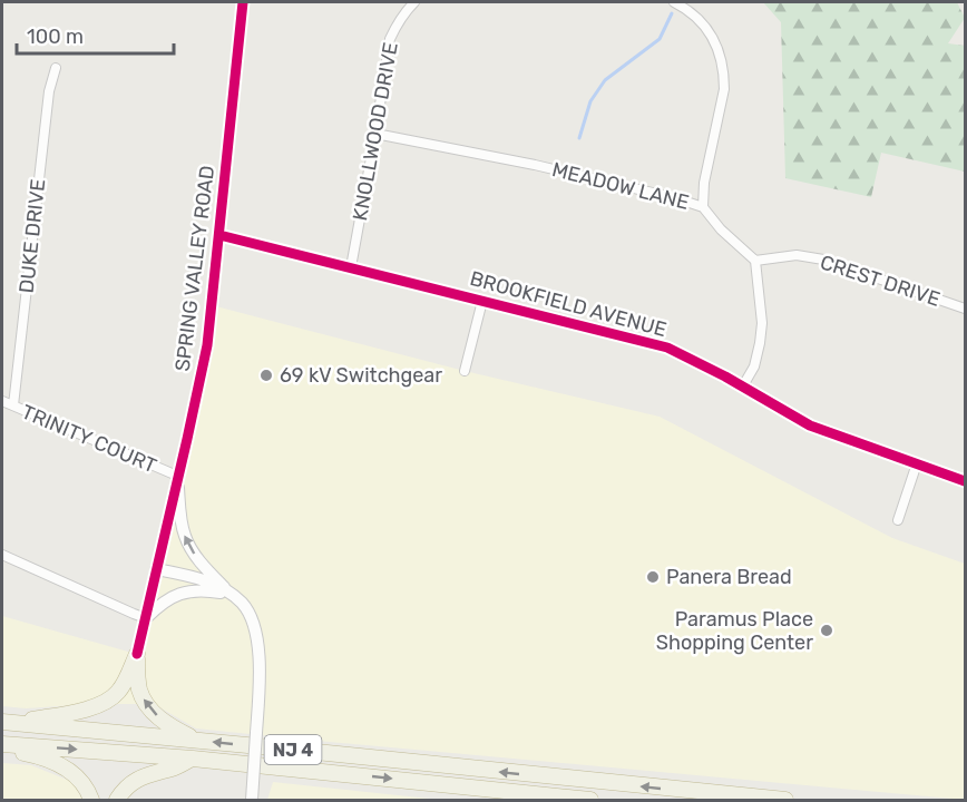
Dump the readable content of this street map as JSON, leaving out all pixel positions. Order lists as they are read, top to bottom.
{
  "streets": {
    "highway": ["NJ 4"],
    "street": [
      "KNOLLWOOD DRIVE",
      "MEADOW LANE",
      "DUKE DRIVE",
      "SPRING VALLEY ROAD",
      "CREST DRIVE",
      "BROOKFIELD AVENUE",
      "TRINITY COURT"
    ]
  },
  "crossings": [
    ["KNOLLWOOD DRIVE", "MEADOW LANE"],
    ["KNOLLWOOD DRIVE", "BROOKFIELD AVENUE"],
    ["MEADOW LANE", "CREST DRIVE"],
    ["DUKE DRIVE", "TRINITY COURT"],
    ["SPRING VALLEY ROAD", "BROOKFIELD AVENUE"],
    ["SPRING VALLEY ROAD", "TRINITY COURT"]
  ],
  "places": ["69 kV Switchgear", "Panera Bread", "Paramus Place Shopping Center"],
  "scale_bar": "100 m"
}
